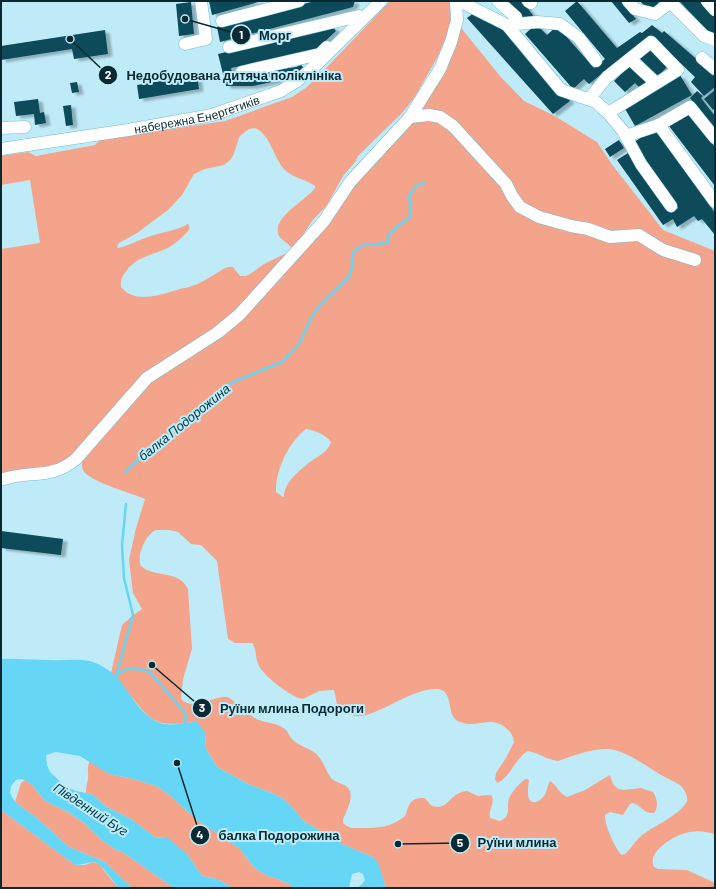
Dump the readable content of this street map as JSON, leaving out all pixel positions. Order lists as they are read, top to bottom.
{
  "streets": {
    "street": ["набережна Енергетиків"]
  },
  "water": ["балка Подорожина", "Південний Буг"],
  "places": [
    "Морг",
    "Недобудована дитяча поліклініка",
    "Руїни млина Подороги",
    "балка Подорожина",
    "Руїни млина"
  ]
}
